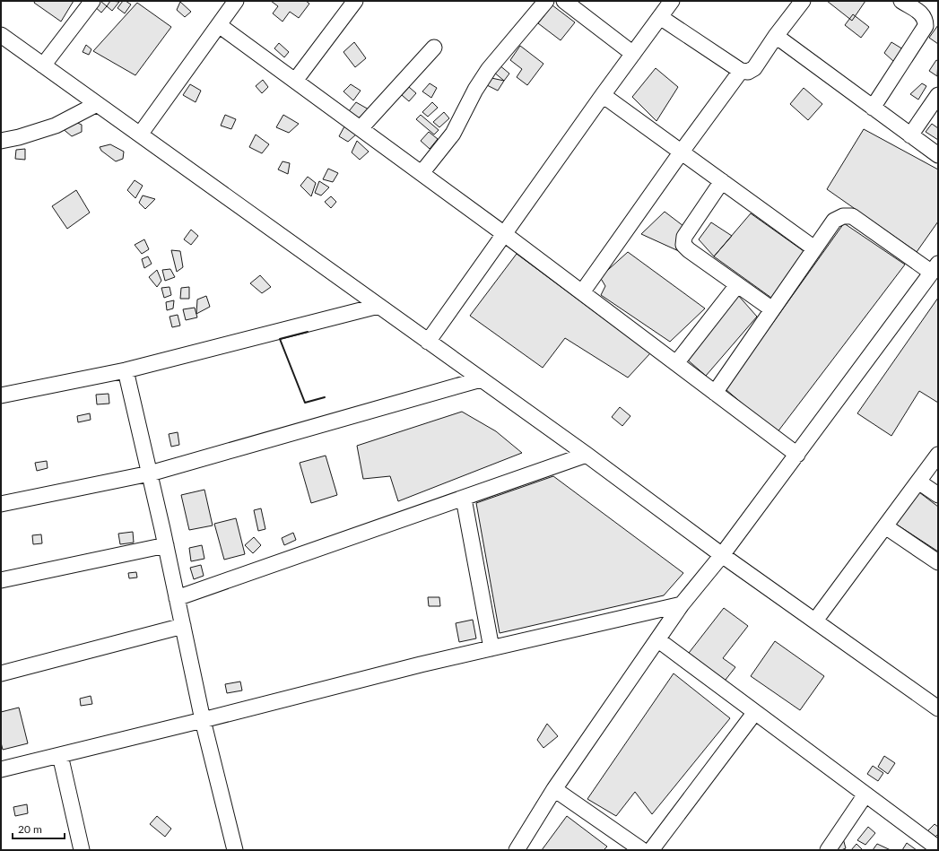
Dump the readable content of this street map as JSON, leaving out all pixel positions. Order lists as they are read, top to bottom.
{
  "scale_bar": "20 m"
}
